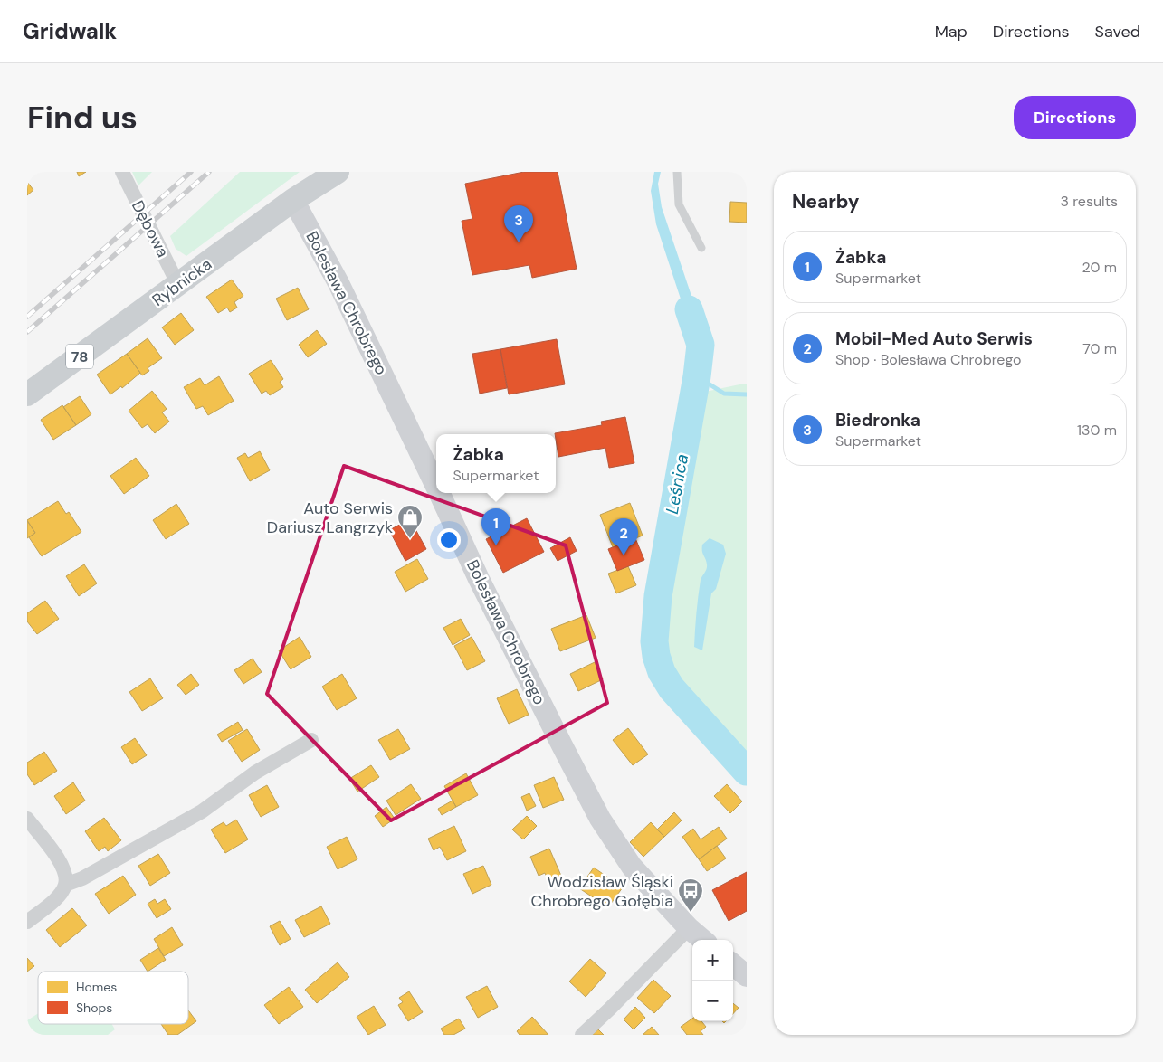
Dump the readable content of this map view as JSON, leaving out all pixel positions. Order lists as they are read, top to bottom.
{
  "streets": {
    "main road": ["Rybnicka", "78"],
    "street": ["Dębowa", "Bolesława Chrobrego"]
  },
  "crossings": [
    ["Dębowa", "Rybnicka"],
    ["Rybnicka", "Bolesława Chrobrego"]
  ],
  "water": ["Leśnica"],
  "places": {
    "shop": ["Auto Serwis Dariusz Langrzyk"],
    "bus stop": ["Wodzisław Śląski Chrobrego Gołębia"]
  },
  "legend": ["Homes", "Shops"],
  "page": {
    "header": "Gridwalk",
    "nav": ["Map", "Directions", "Saved"],
    "buttons": "Directions",
    "title": "Find us",
    "heading": ["Nearby", "3 results"],
    "pins": ["3", "1", "2"],
    "list": [
      {
        "mark": "1",
        "name": "Żabka",
        "note": "Supermarket",
        "value": "20 m"
      },
      {
        "mark": "2",
        "name": "Mobil-Med Auto Serwis",
        "note": "Shop · Bolesława Chrobrego",
        "value": "70 m"
      },
      {
        "mark": "3",
        "name": "Biedronka",
        "note": "Supermarket",
        "value": "130 m"
      }
    ],
    "popup": ["Żabka", "Supermarket"],
    "map_buttons": ["+", "−"]
  }
}
